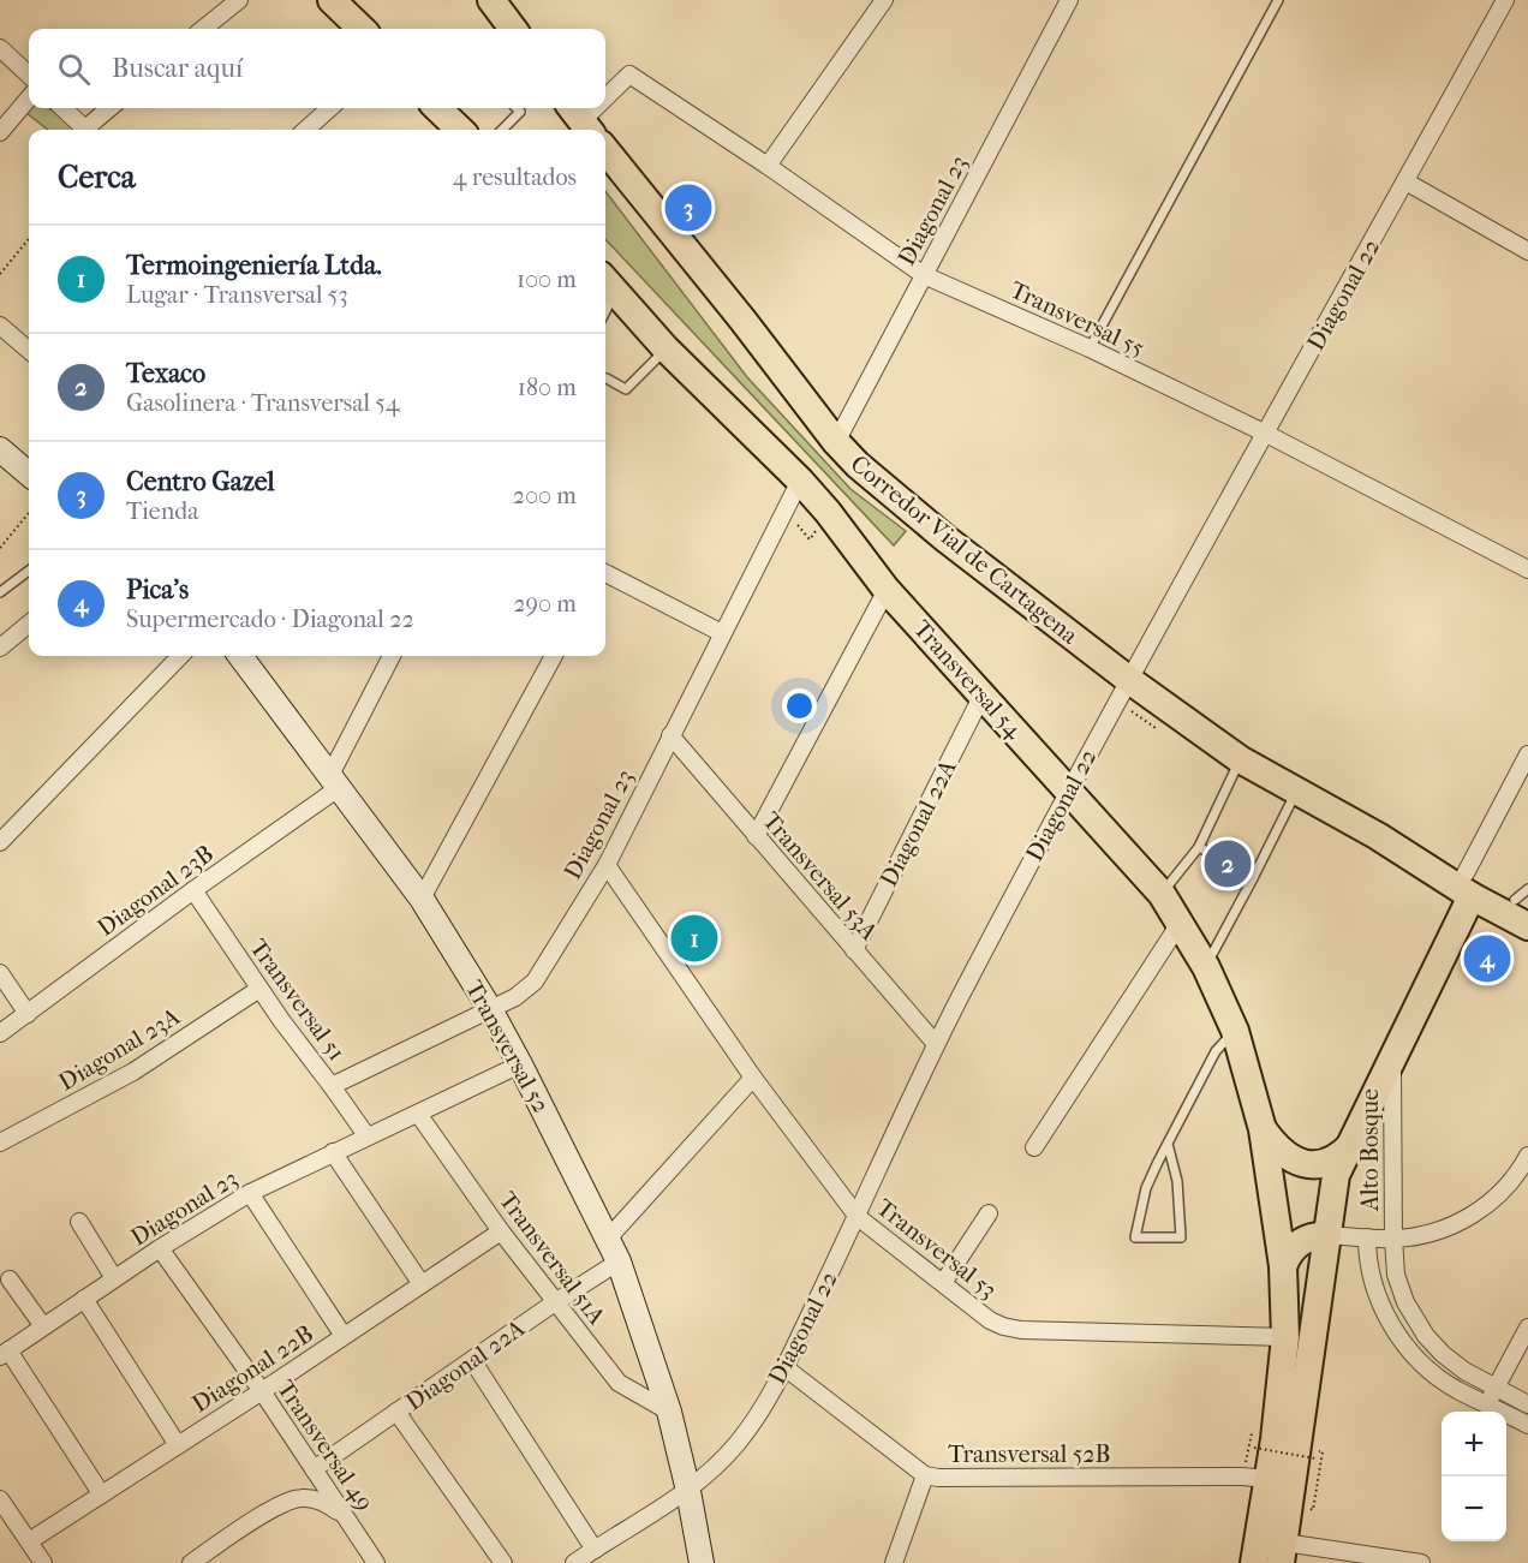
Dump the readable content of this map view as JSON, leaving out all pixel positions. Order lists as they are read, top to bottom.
{
  "streets": {
    "main road": ["Corredor Vial de Cartagena", "Transversal 54"],
    "street": [
      "Diagonal 23",
      "Diagonal 22",
      "Transversal 55",
      "Diagonal 22A",
      "Transversal 53A",
      "Diagonal 23B",
      "Transversal 51",
      "Transversal 52",
      "Diagonal 23A",
      "Alto Bosque",
      "Transversal 53",
      "Transversal 51A",
      "Diagonal 22B",
      "Transversal 49",
      "Transversal 52B"
    ]
  },
  "crossings": [
    ["Diagonal 23", "Transversal 55"],
    ["Diagonal 23", "Corredor Vial de Cartagena"],
    ["Diagonal 23", "Transversal 54"],
    ["Diagonal 23", "Transversal 53A"],
    ["Diagonal 23", "Transversal 51"],
    ["Diagonal 23", "Transversal 52"],
    ["Diagonal 23", "Transversal 53"],
    ["Diagonal 23", "Transversal 51A"],
    ["Diagonal 23", "Transversal 49"],
    ["Diagonal 22", "Transversal 55"],
    ["Diagonal 22", "Corredor Vial de Cartagena"],
    ["Diagonal 22", "Transversal 54"],
    ["Diagonal 22", "Transversal 53A"],
    ["Diagonal 22", "Transversal 52"],
    ["Diagonal 22", "Transversal 53"],
    ["Diagonal 22", "Transversal 52B"],
    ["Transversal 54", "Diagonal 22A"],
    ["Diagonal 22A", "Transversal 53A"],
    ["Diagonal 22A", "Transversal 52"],
    ["Diagonal 22A", "Transversal 51A"],
    ["Diagonal 22A", "Transversal 49"],
    ["Diagonal 23B", "Transversal 51"],
    ["Diagonal 23B", "Transversal 52"],
    ["Transversal 51", "Diagonal 23A"],
    ["Transversal 52", "Transversal 51A"],
    ["Transversal 51A", "Diagonal 22B"],
    ["Diagonal 22B", "Transversal 49"]
  ],
  "page": {
    "search": "Buscar aquí",
    "heading": ["Cerca", "4 resultados"],
    "pins": [
      "3",
      "2",
      "1",
      "4"
    ],
    "list": [
      {
        "mark": "1",
        "name": "Termoingeniería Ltda.",
        "note": "Lugar · Transversal 53",
        "value": "100 m"
      },
      {
        "mark": "2",
        "name": "Texaco",
        "note": "Gasolinera · Transversal 54",
        "value": "180 m"
      },
      {
        "mark": "3",
        "name": "Centro Gazel",
        "note": "Tienda",
        "value": "200 m"
      },
      {
        "mark": "4",
        "name": "Pica's",
        "note": "Supermercado · Diagonal 22",
        "value": "290 m"
      }
    ],
    "map_buttons": ["+", "−"]
  }
}
